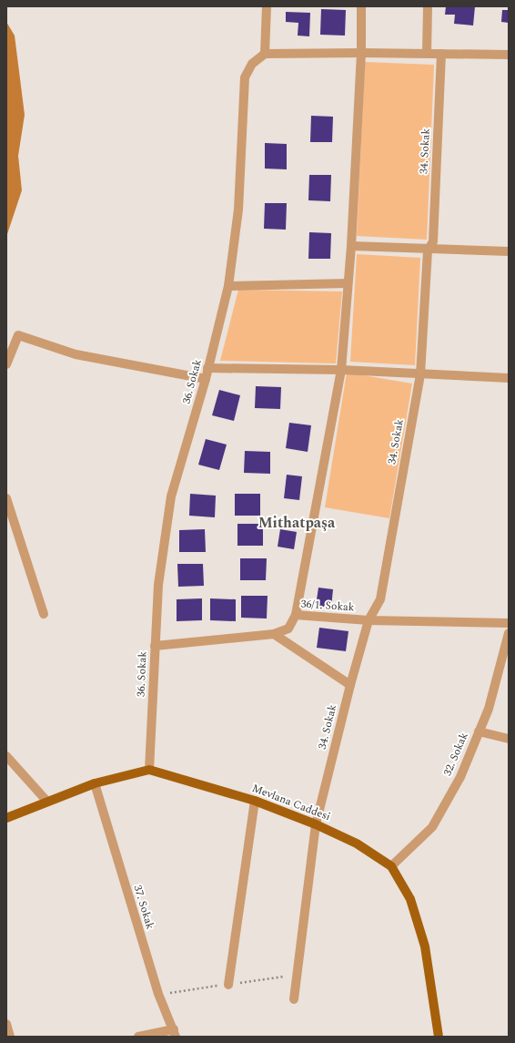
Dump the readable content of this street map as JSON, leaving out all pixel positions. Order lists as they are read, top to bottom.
{
  "streets": {
    "main road": ["Mevlana Caddesi"],
    "street": [
      "34. Sokak",
      "36. Sokak",
      "36/1. Sokak",
      "32. Sokak",
      "37. Sokak"
    ]
  },
  "crossings": [
    ["34. Sokak", "36/1. Sokak"],
    ["34. Sokak", "Mevlana Caddesi"],
    ["36. Sokak", "36/1. Sokak"],
    ["36. Sokak", "Mevlana Caddesi"],
    ["32. Sokak", "Mevlana Caddesi"]
  ],
  "districts": ["Mithatpaşa"]
}
